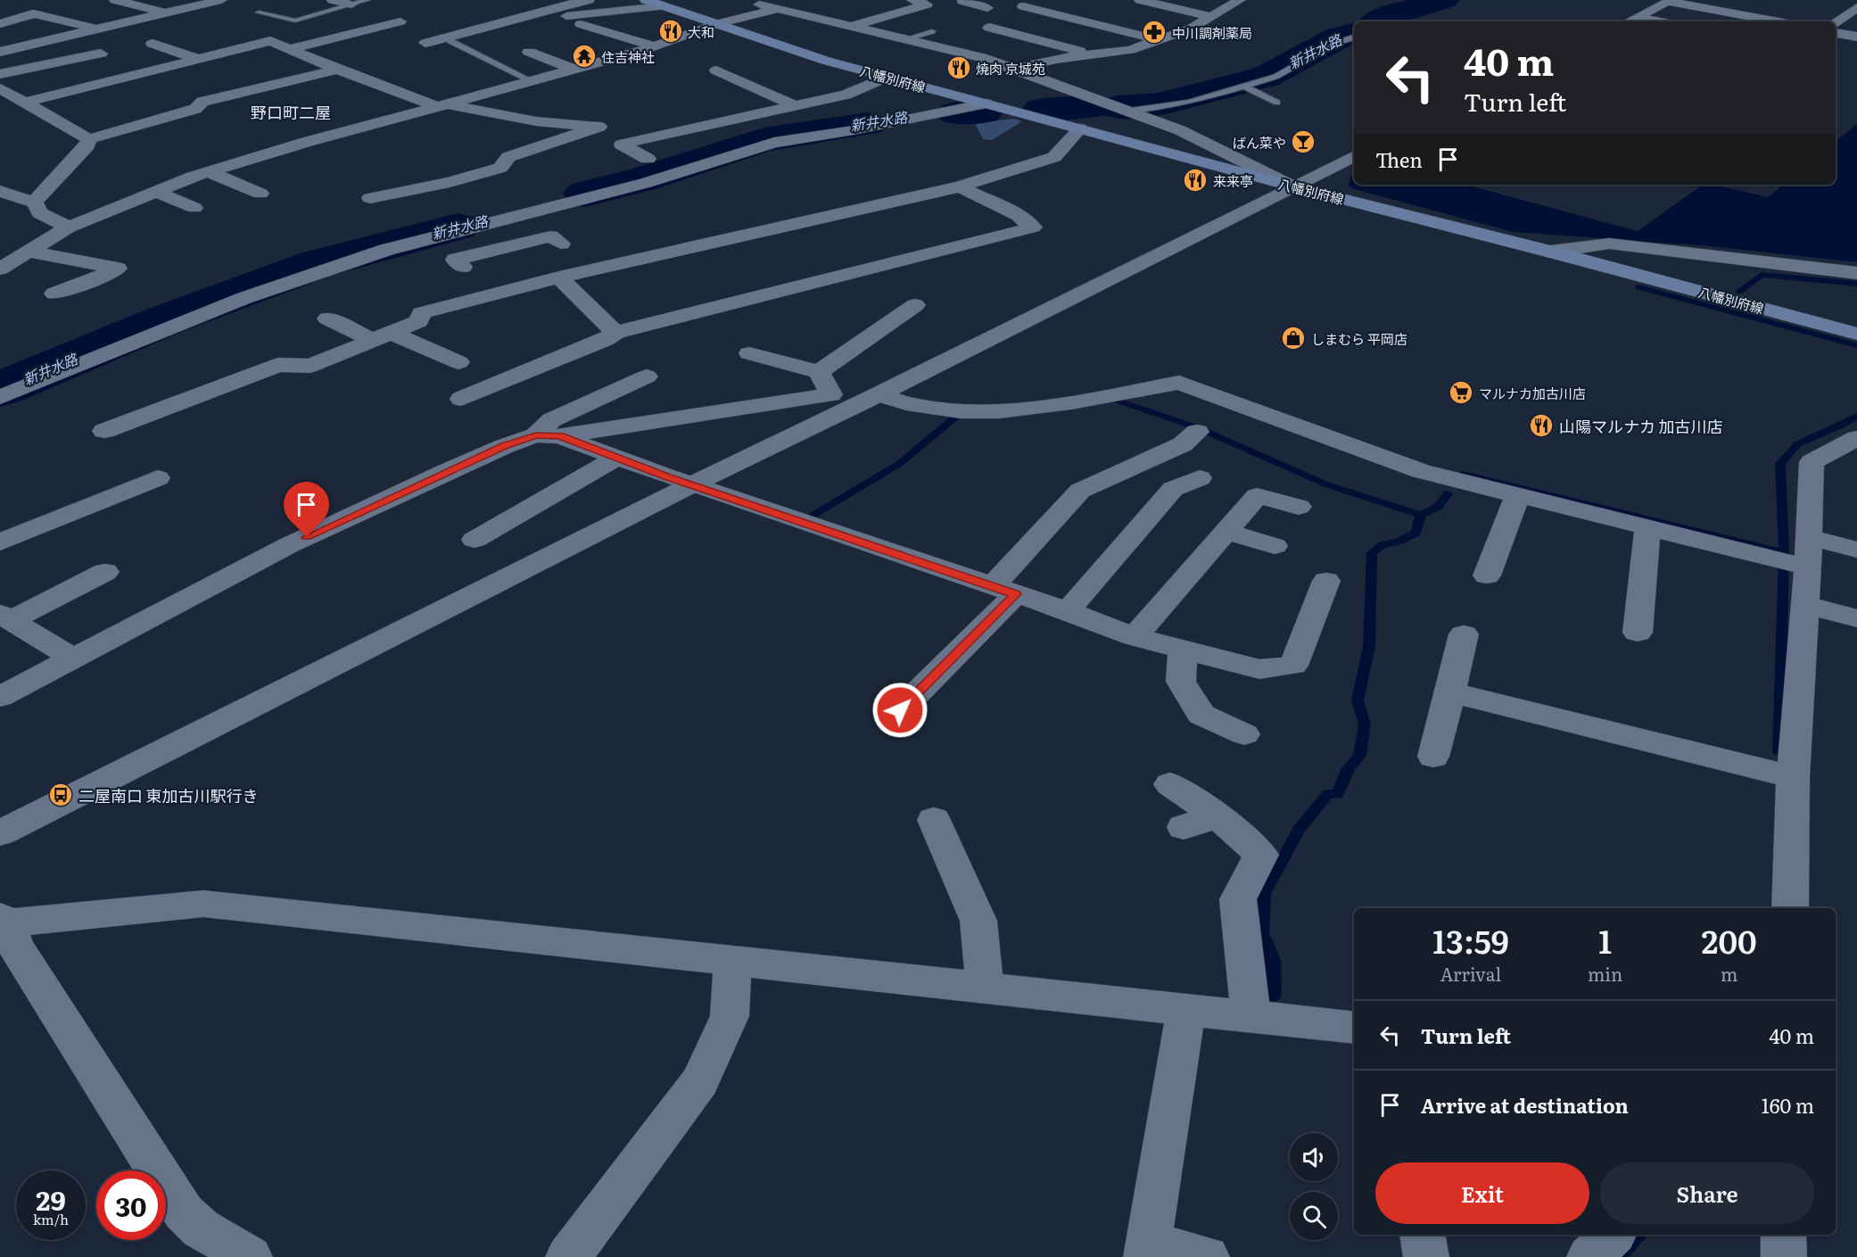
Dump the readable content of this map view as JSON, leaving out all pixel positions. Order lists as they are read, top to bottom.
{
  "streets": {
    "main road": ["八幡別府線"]
  },
  "districts": ["野口町二屋"],
  "water": ["新井水路"],
  "places": {
    "restaurant": [
      "大和",
      "焼肉 京城苑",
      "来来亭",
      "山陽マルナカ 加古川店"
    ],
    "pharmacy": ["中川調剤薬局"],
    "temple": ["住吉神社"],
    "bar": ["ばん菜や"],
    "shop": ["しまむら 平岡店"],
    "supermarket": ["マルナカ加古川店"],
    "bus stop": ["二屋南口 東加古川駅行き"]
  },
  "page": {
    "turn": ["40 m", "Turn left"],
    "then": "Then",
    "eta": [
      "13:59",
      "Arrival",
      "1",
      "min",
      "200",
      "m"
    ],
    "list": [
      {
        "name": "Turn left",
        "value": "40 m"
      },
      {
        "name": "Arrive at destination",
        "value": "160 m"
      }
    ],
    "buttons": ["Exit", "Share"],
    "speed": "29 km/h",
    "limit": "30"
  }
}
